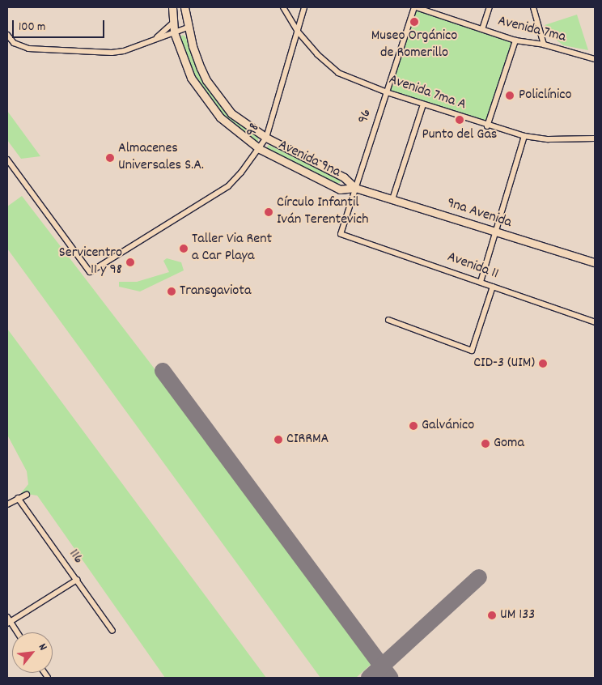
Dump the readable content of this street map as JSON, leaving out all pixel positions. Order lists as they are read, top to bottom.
{
  "streets": {
    "main road": ["Avenida 9na", "9na Avenida"],
    "street": [
      "Avenida 7ma",
      "Avenida 7ma A",
      "96",
      "98",
      "Avenida 11",
      "116"
    ]
  },
  "crossings": [
    ["Avenida 7ma", "96"],
    ["Avenida 7ma A", "96"],
    ["Avenida 7ma A", "98"],
    ["96", "Avenida 9na"],
    ["96", "9na Avenida"],
    ["96", "Avenida 11"],
    ["98", "Avenida 9na"],
    ["Avenida 9na", "9na Avenida"]
  ],
  "places": [
    "Museo Orgánico de Romerillo",
    "Policlínico",
    "Punto del Gas",
    "Almacenes Universales S.A.",
    "Círculo Infantil Iván Terentevich",
    "Taller Via Rent a Car Playa",
    "Servicentro 11 y 98",
    "Transgaviota",
    "CID-3 (UIM)",
    "Galvánico",
    "CIRRMA",
    "Goma",
    "UM 133"
  ],
  "scale_bar": "100 m",
  "north": "top right"
}
